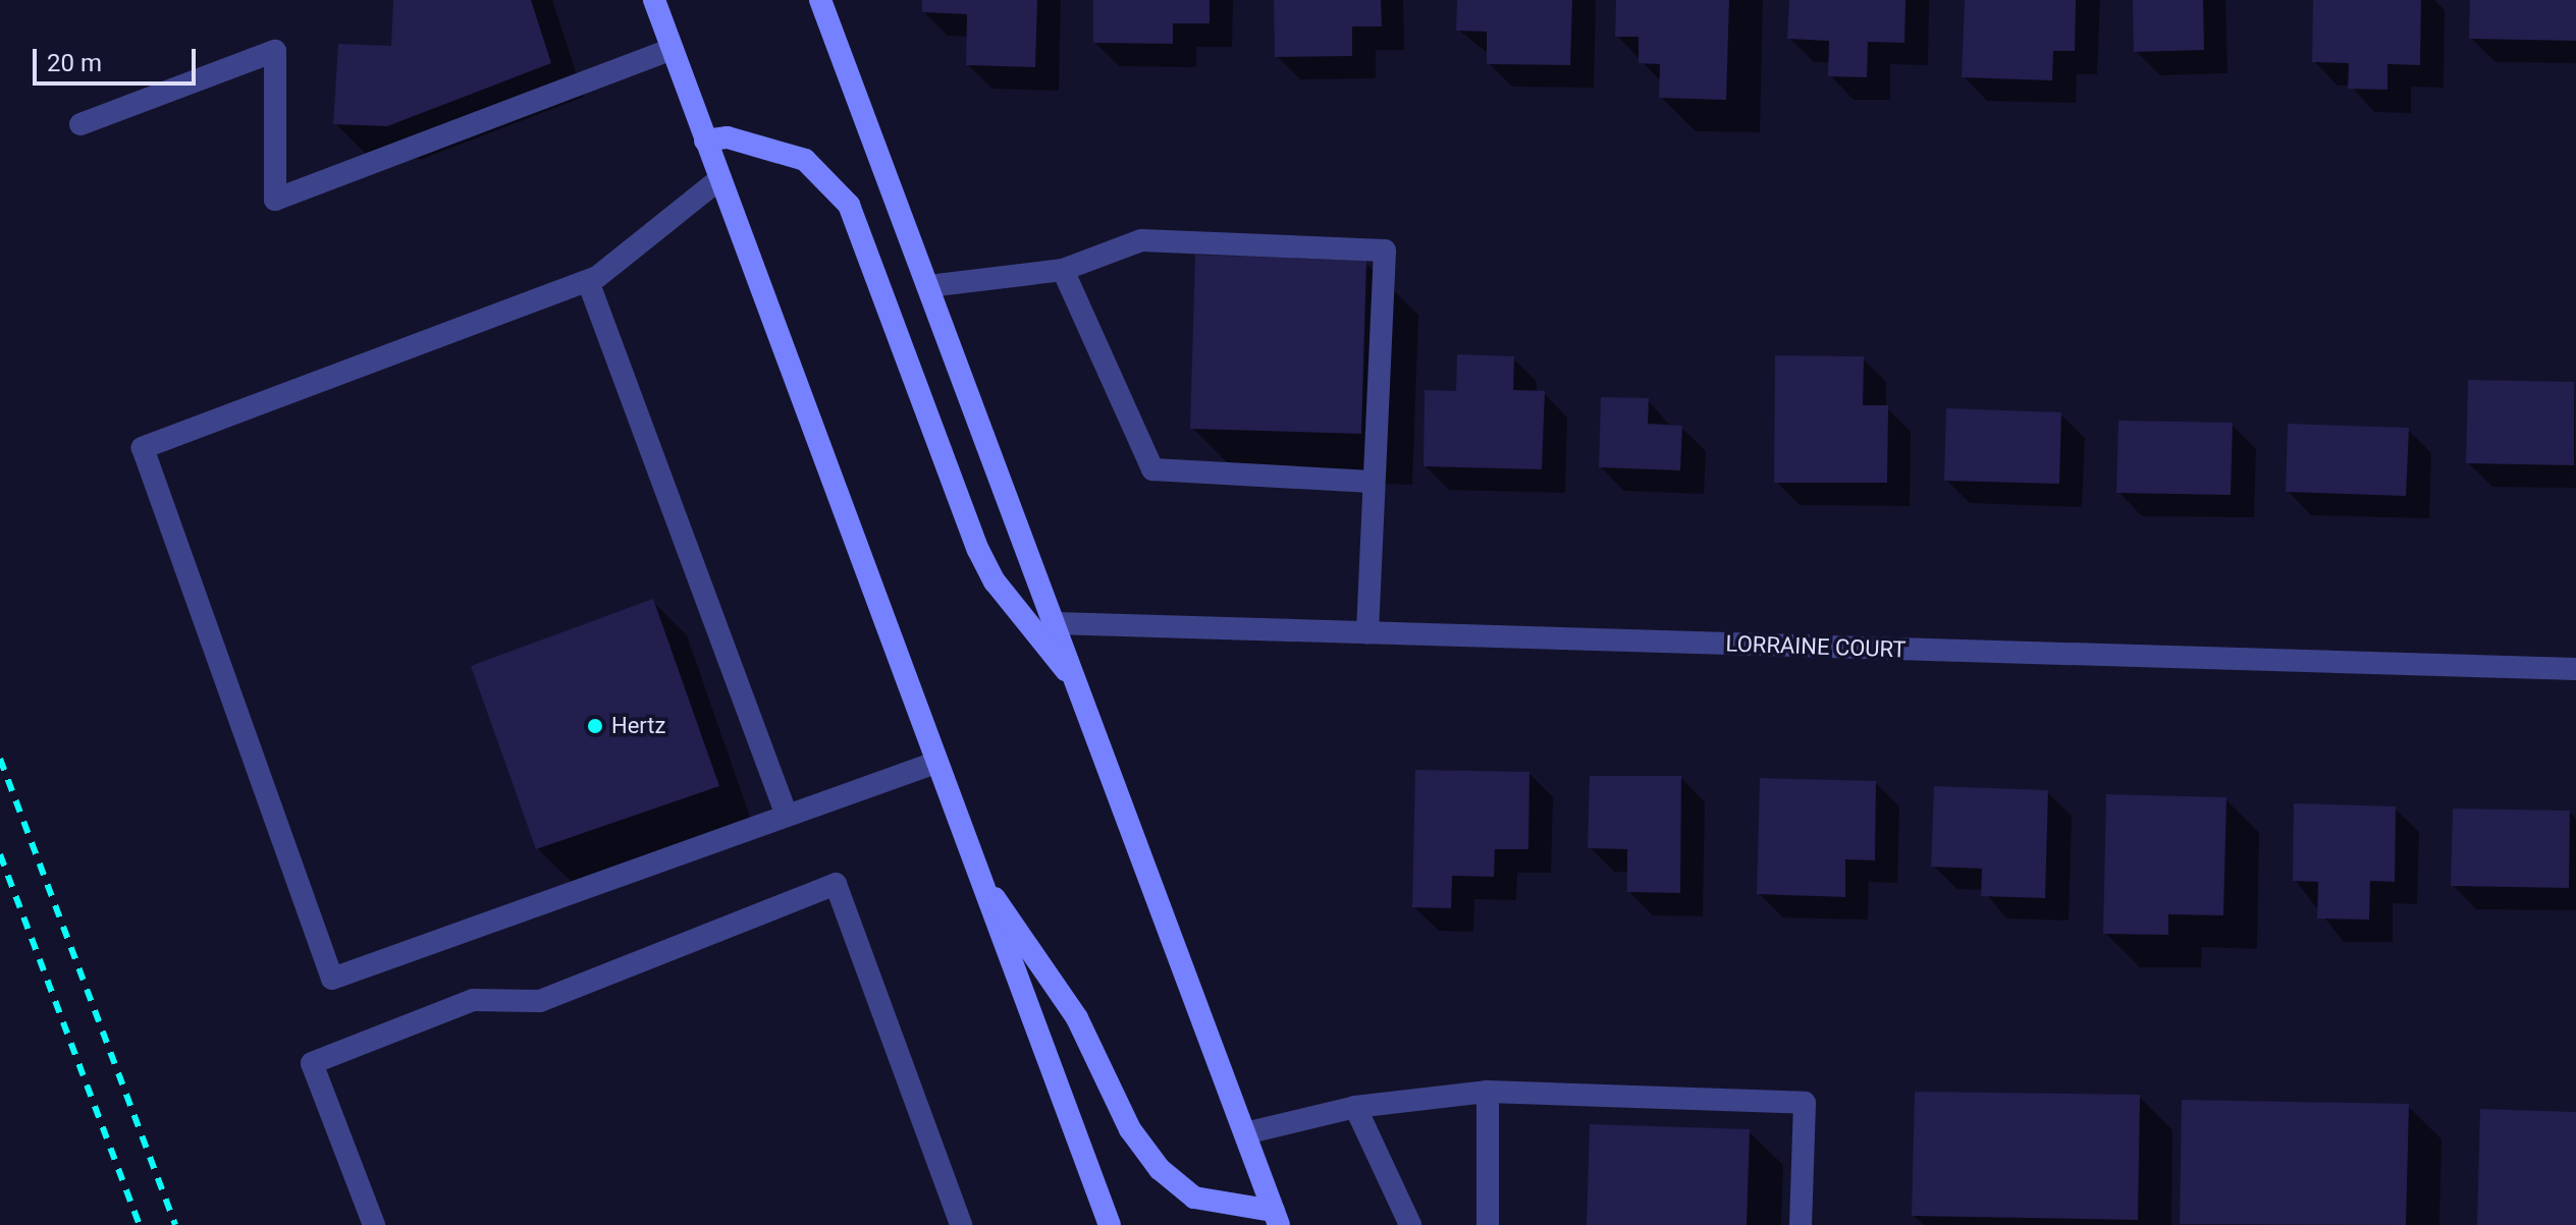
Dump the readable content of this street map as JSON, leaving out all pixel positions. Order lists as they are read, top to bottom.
{
  "streets": {
    "street": ["LORRAINE COURT"]
  },
  "places": ["Hertz"],
  "scale_bar": "20 m"
}
